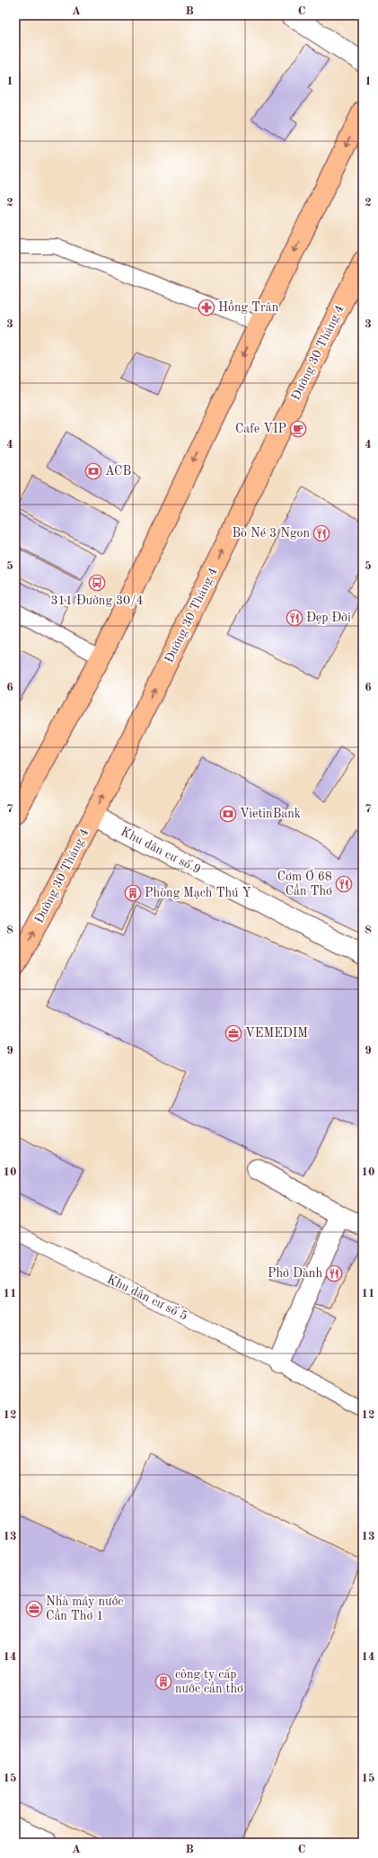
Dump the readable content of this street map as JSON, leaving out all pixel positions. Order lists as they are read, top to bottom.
{
  "streets": {
    "main road": ["Đường 30 Tháng 4"],
    "street": ["Khu dân cư số 9"],
    "lane": ["Khu dân cư số 5"]
  },
  "crossings": [
    ["Đường 30 Tháng 4", "Khu dân cư số 9"]
  ],
  "places": {
    "pharmacy": ["Hồng Trân"],
    "cafe": ["Cafe VIP"],
    "bank": ["ACB", "VietinBank"],
    "restaurant": [
      "Bò Né 3 Ngon",
      "Đẹp Đời",
      "Cơm Ơ 68 Cần Thơ",
      "Phở Dành"
    ],
    "bus stop": ["311 Đường 30/4"],
    "building": ["Phòng Mạch Thú Y", "công ty cấp nước cần thơ"],
    "office": ["VEMEDIM", "Nhà máy nước Cần Thơ 1"]
  },
  "grid": {
    "columns": ["A", "B", "C"],
    "rows": [
      "1",
      "2",
      "3",
      "4",
      "5",
      "6",
      "7",
      "8",
      "9",
      "10",
      "11",
      "12",
      "13",
      "14",
      "15"
    ]
  }
}
